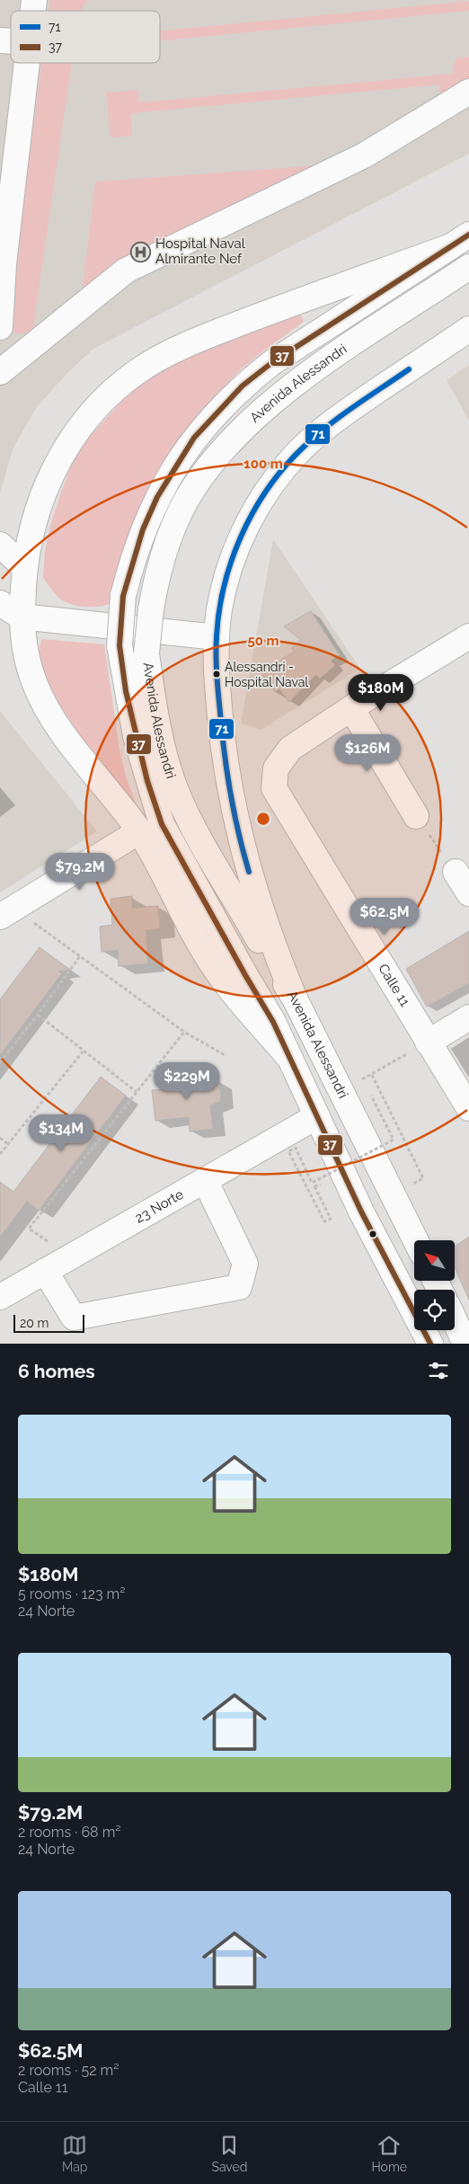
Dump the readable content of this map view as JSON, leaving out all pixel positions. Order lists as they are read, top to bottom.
{
  "streets": {
    "main road": ["Avenida Alessandri", "Calle 11", "23 Norte"]
  },
  "crossings": [
    ["Avenida Alessandri", "23 Norte"]
  ],
  "places": {
    "hospital": ["Hospital Naval Almirante Nef"],
    "other": ["Alessandri - Hospital Naval"]
  },
  "lines": ["transit line 37", "transit line 71"],
  "legend": ["71", "37"],
  "scale_bar": "20 m",
  "north": "top left",
  "page": {
    "price": [
      "$180M",
      "$126M",
      "$79.2M",
      "$62.5M",
      "$229M",
      "$134M"
    ],
    "scale": "20 m",
    "heading": "6 homes",
    "list": [
      {
        "name": "$180M",
        "note": "5 rooms · 123 m² · 24 Norte"
      },
      {
        "name": "$79.2M",
        "note": "2 rooms · 68 m² · 24 Norte"
      },
      {
        "name": "$62.5M",
        "note": "2 rooms · 52 m² · Calle 11"
      }
    ],
    "tabs": ["Map", "Saved", "Home"]
  },
  "rings": ["100 m", "50 m"]
}
